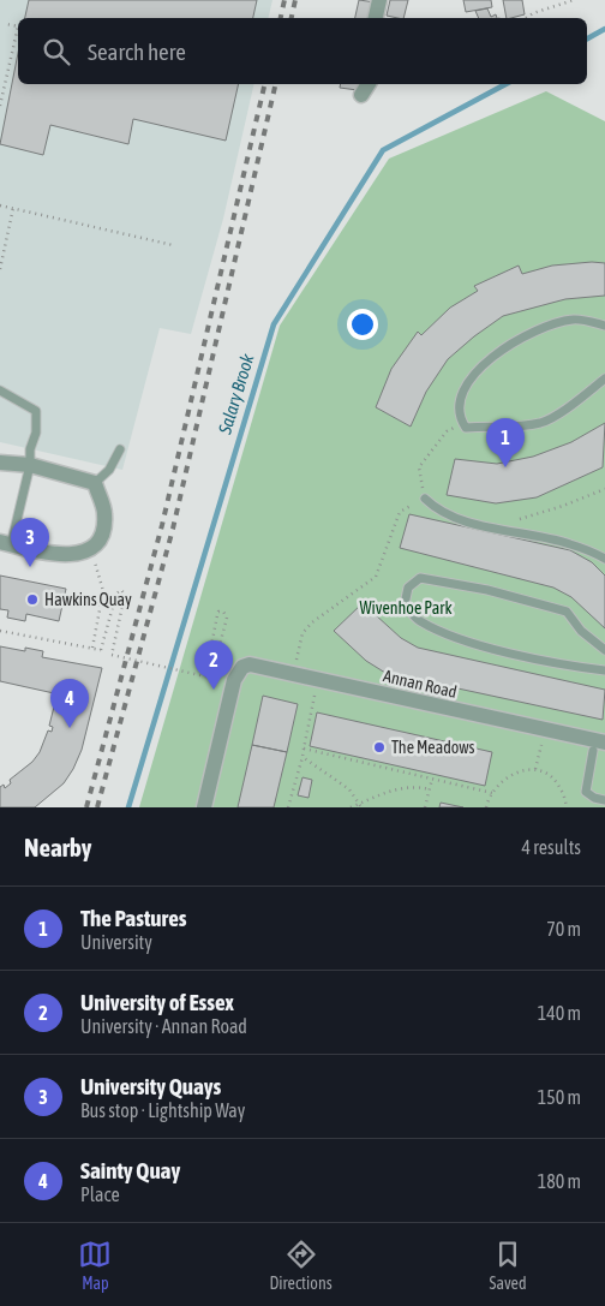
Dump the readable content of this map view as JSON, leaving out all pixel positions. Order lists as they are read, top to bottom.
{
  "streets": {
    "street": ["Annan Road"]
  },
  "water": ["Salary Brook"],
  "parks": ["Wivenhoe Park"],
  "places": ["Hawkins Quay", "The Meadows"],
  "page": {
    "search": "Search here",
    "pins": [
      "1",
      "3",
      "2",
      "4"
    ],
    "heading": ["Nearby", "4 results"],
    "list": [
      {
        "mark": "1",
        "name": "The Pastures",
        "note": "University",
        "value": "70 m"
      },
      {
        "mark": "2",
        "name": "University of Essex",
        "note": "University · Annan Road",
        "value": "140 m"
      },
      {
        "mark": "3",
        "name": "University Quays",
        "note": "Bus stop · Lightship Way",
        "value": "150 m"
      },
      {
        "mark": "4",
        "name": "Sainty Quay",
        "note": "Place",
        "value": "180 m"
      }
    ],
    "nav": ["Map", "Directions", "Saved"]
  }
}
